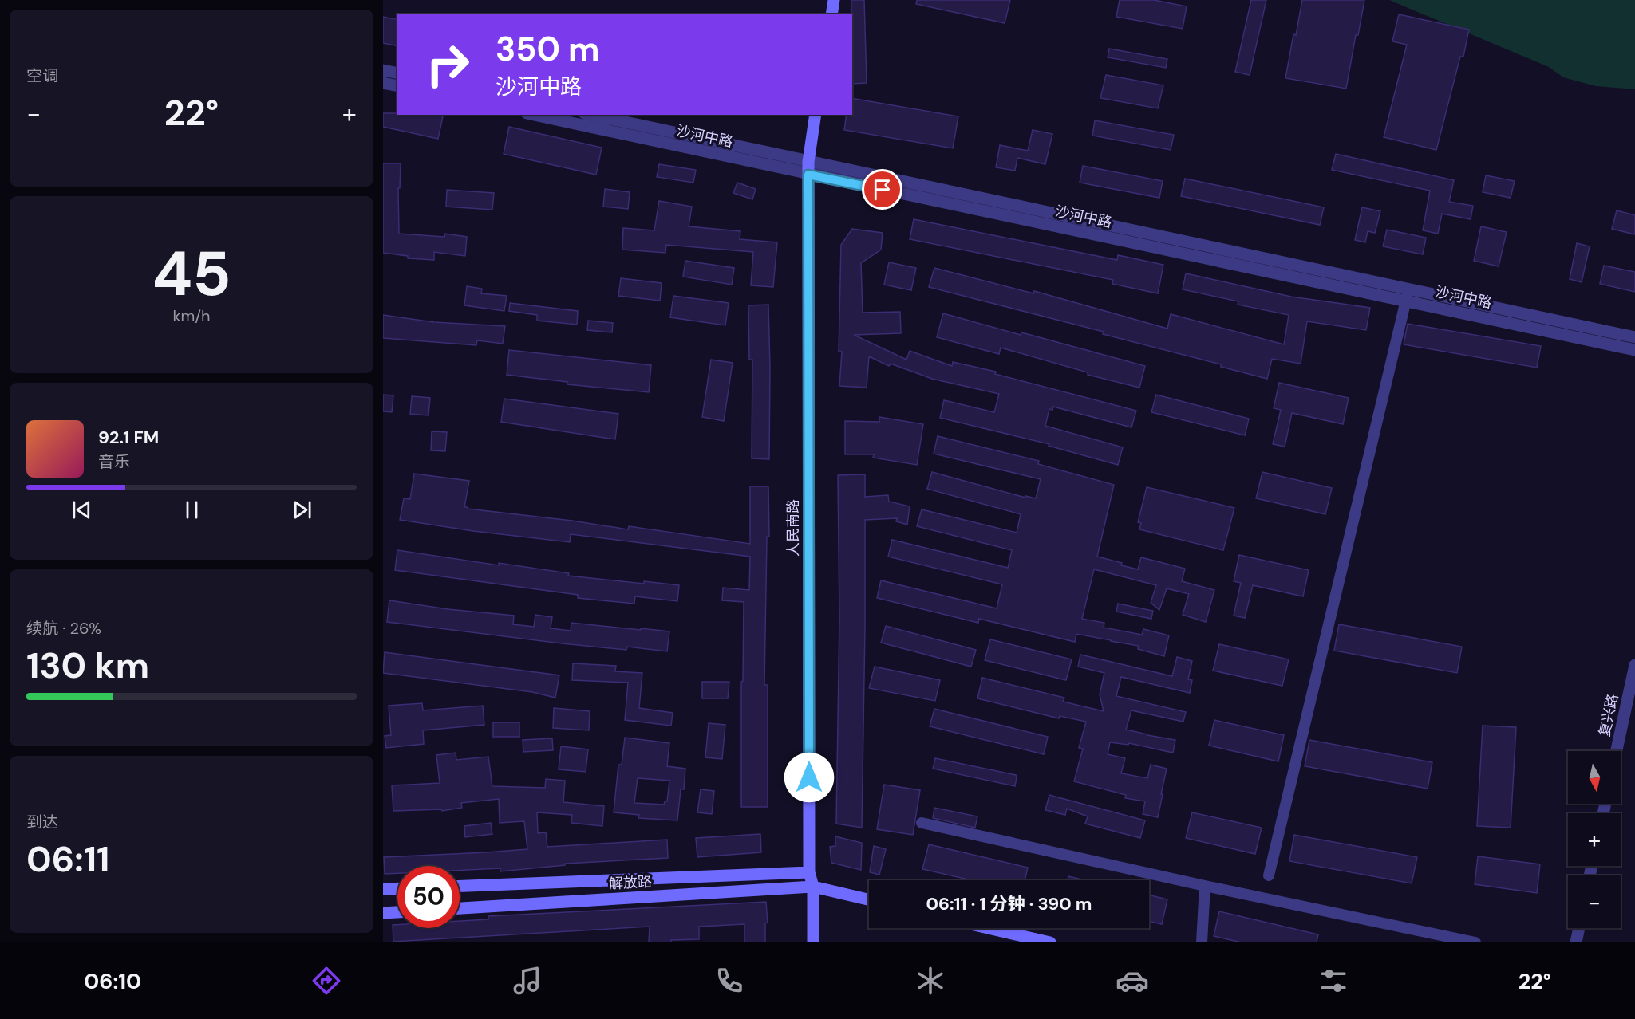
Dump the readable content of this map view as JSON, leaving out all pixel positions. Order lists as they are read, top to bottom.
{
  "streets": {
    "main road": ["人民南路", "解放路"],
    "street": ["沙河中路", "复兴路"]
  },
  "crossings": [
    ["沙河中路", "人民南路"],
    ["人民南路", "解放路"]
  ],
  "north": "bottom",
  "page": {
    "tile": [
      "空调",
      ["45", "km/h"],
      ["续航 · 26%", "130 km"],
      ["到达", "06:11"]
    ],
    "turn": ["350 m", "沙河中路"],
    "heat": ["−", "22°", "+"],
    "song": ["92.1 FM", "音乐"],
    "map_buttons": ["+", "−"],
    "limit": "50",
    "trip": "06:11 · 1 分钟 · 390 m",
    "tabs": ["06:10", "22°"]
  }
}
